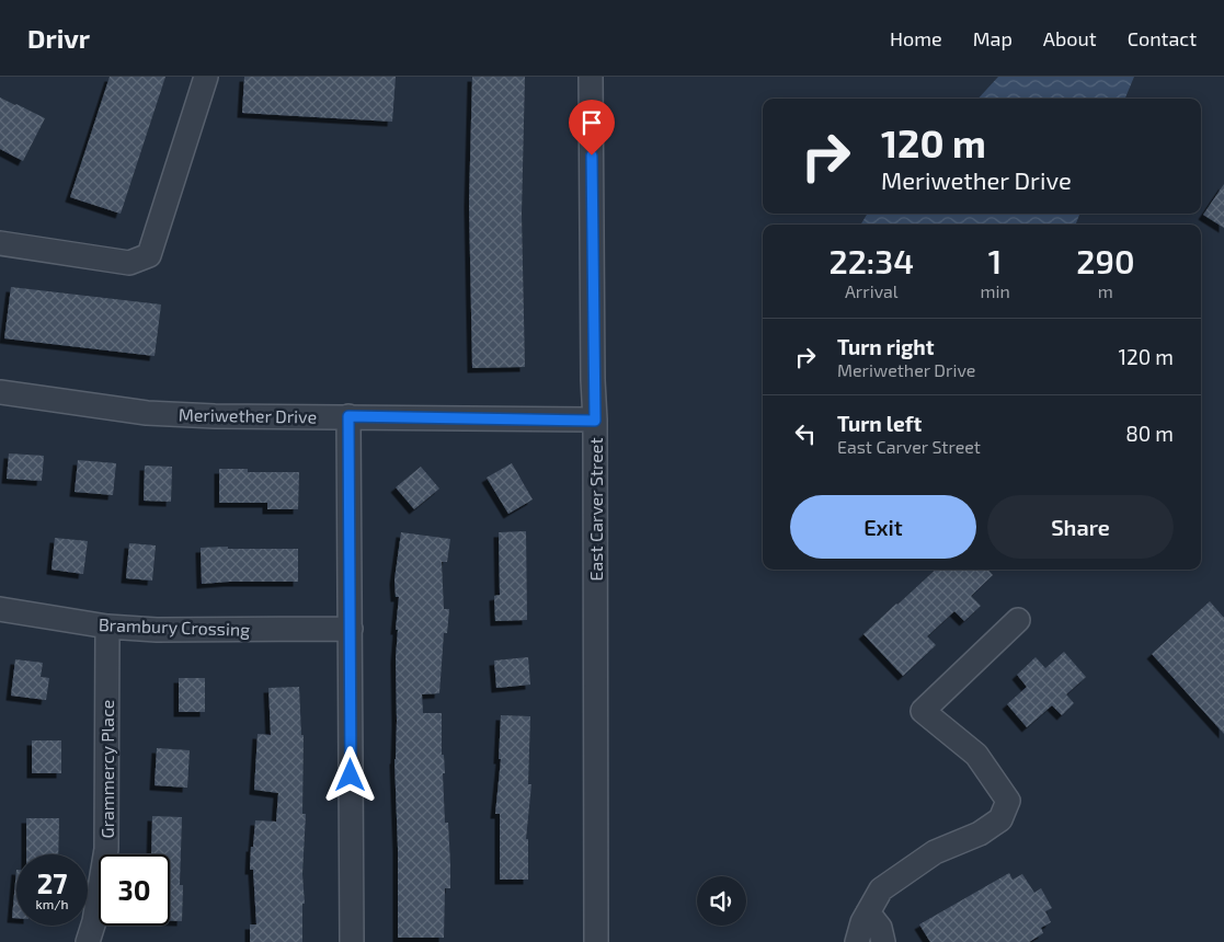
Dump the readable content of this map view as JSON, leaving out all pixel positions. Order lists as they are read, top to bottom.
{
  "streets": {
    "street": [
      "Meriwether Drive",
      "East Carver Street",
      "Brambury Crossing",
      "Grammercy Place"
    ]
  },
  "crossings": [
    ["Meriwether Drive", "East Carver Street"],
    ["Brambury Crossing", "Grammercy Place"]
  ],
  "page": {
    "header": "Drivr",
    "nav": [
      "Home",
      "Map",
      "About",
      "Contact"
    ],
    "turn": ["120 m", "Meriwether Drive"],
    "eta": [
      "22:34",
      "Arrival",
      "1",
      "min",
      "290",
      "m"
    ],
    "list": [
      {
        "name": "Turn right",
        "note": "Meriwether Drive",
        "value": "120 m"
      },
      {
        "name": "Turn left",
        "note": "East Carver Street",
        "value": "80 m"
      }
    ],
    "buttons": ["Exit", "Share"],
    "speed": "27 km/h",
    "limit": "30"
  }
}
